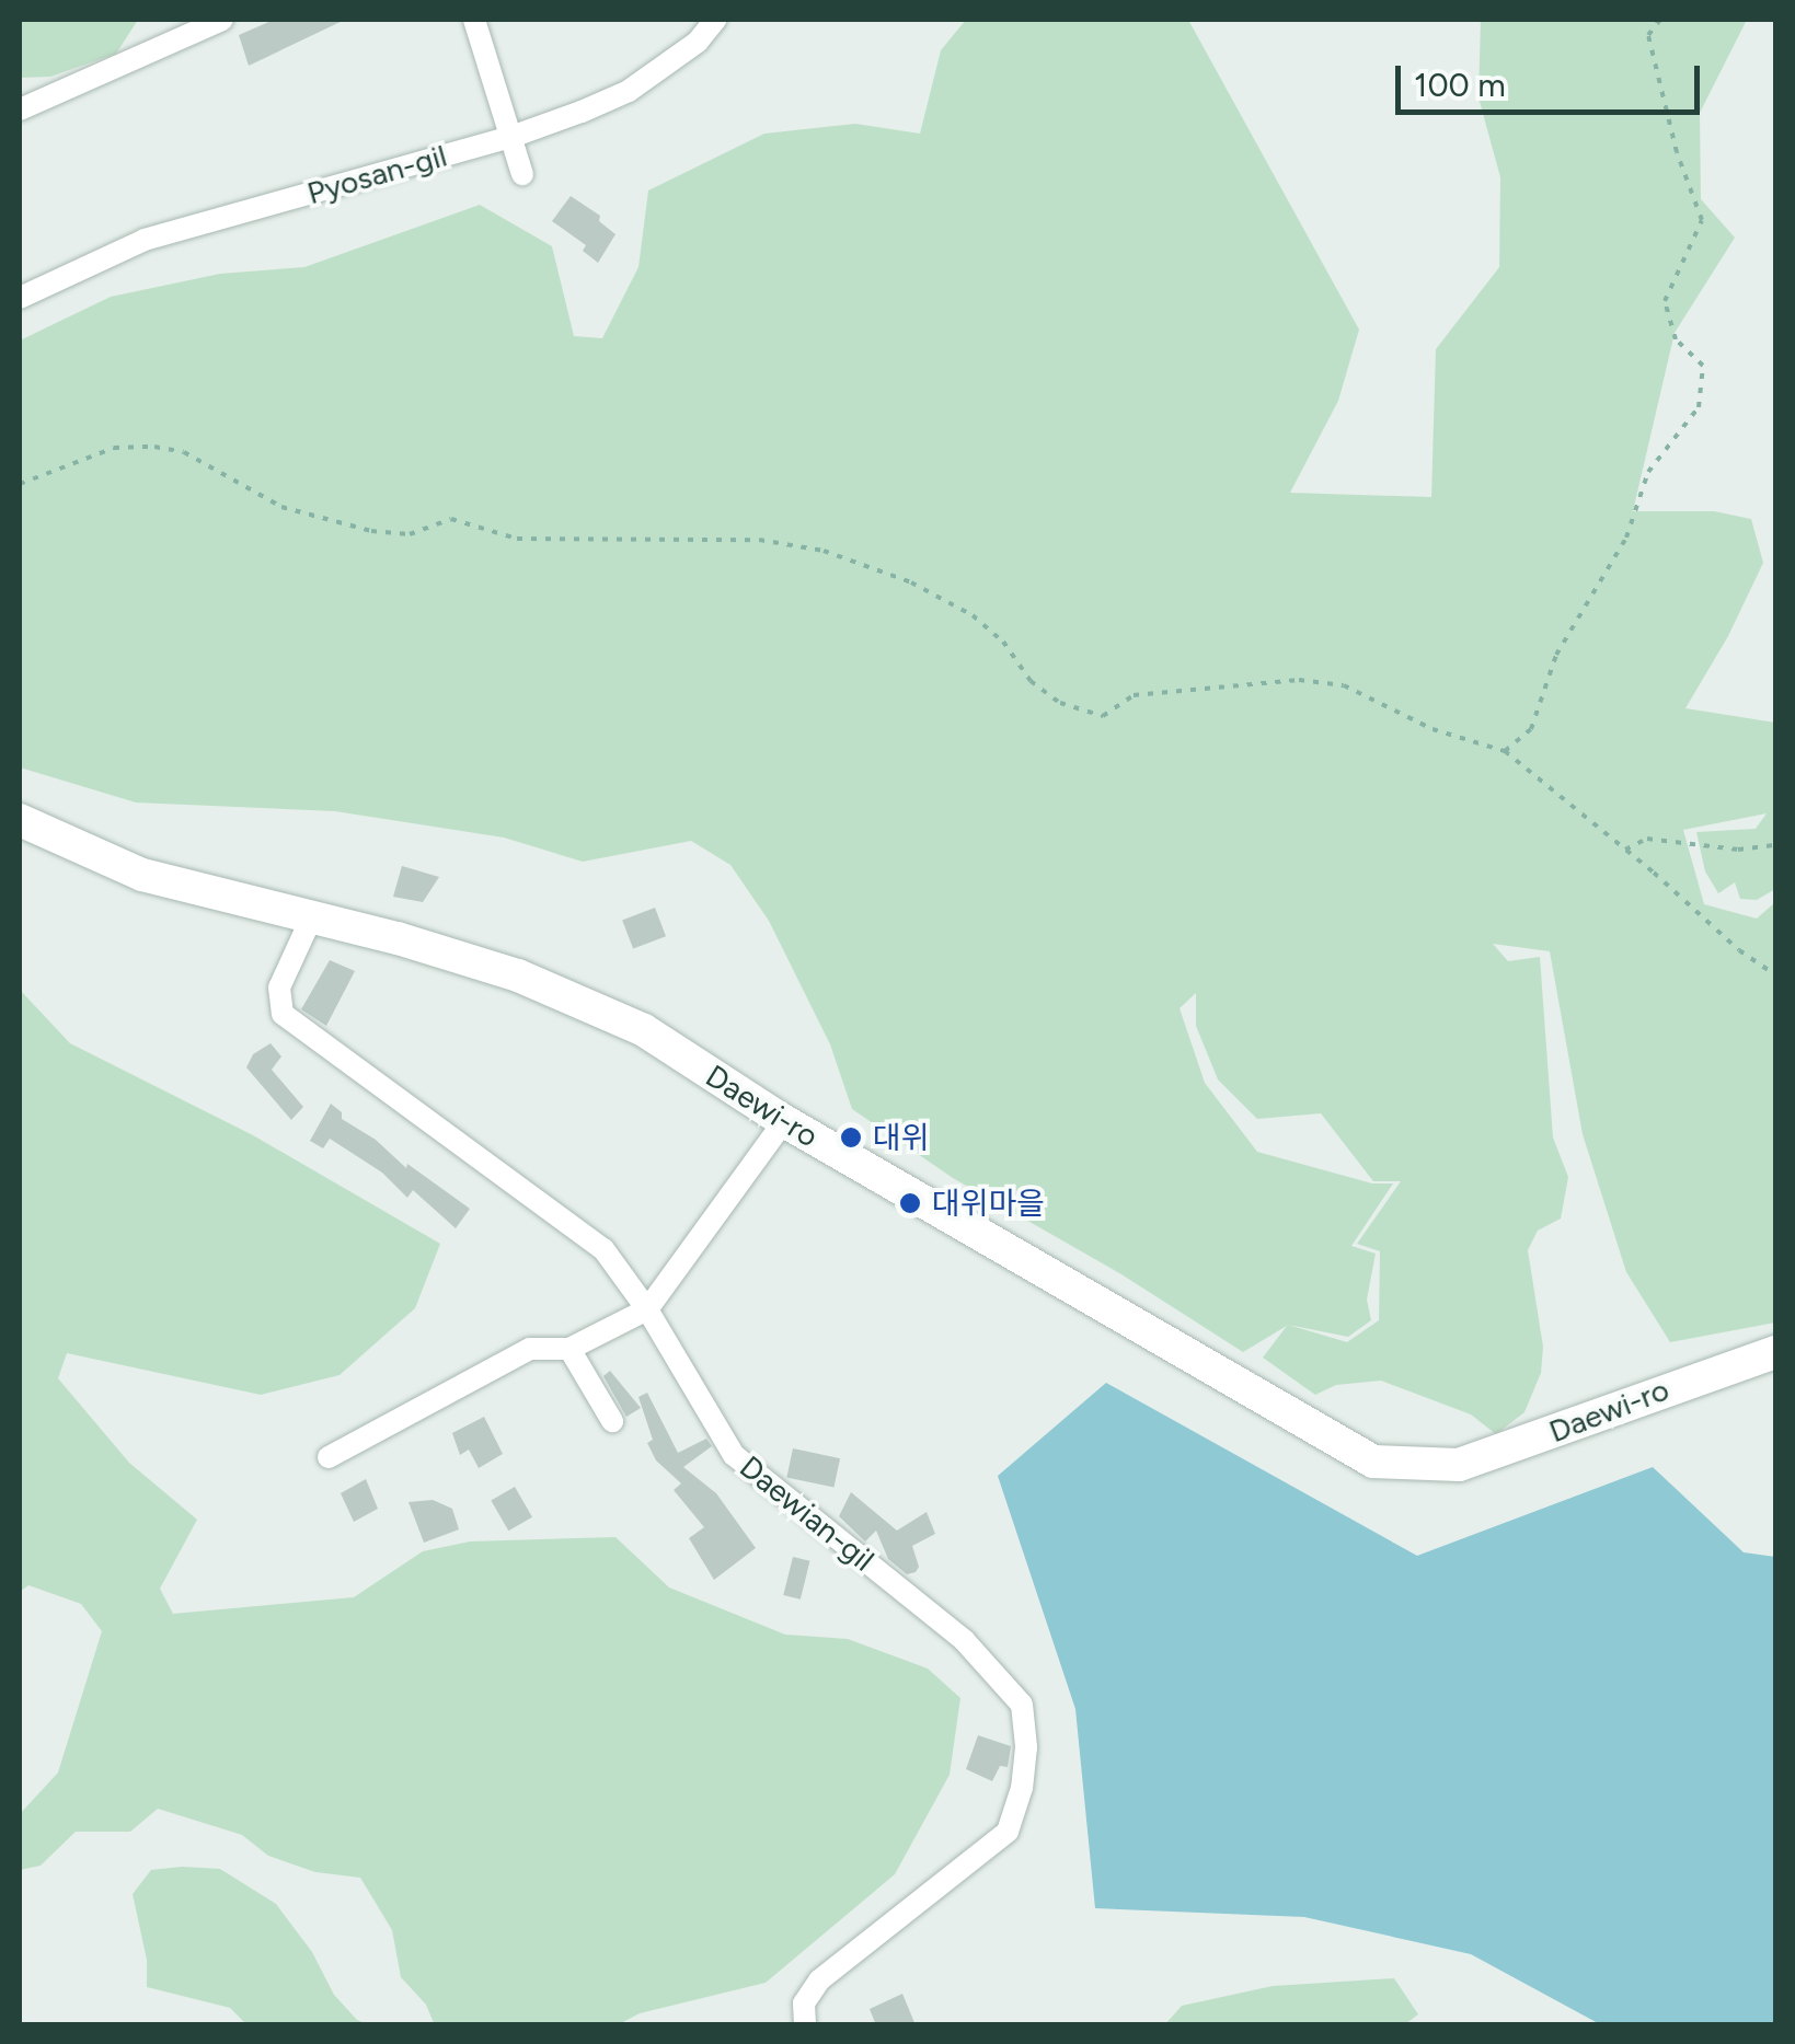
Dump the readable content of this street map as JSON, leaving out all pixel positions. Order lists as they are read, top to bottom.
{
  "streets": {
    "main road": ["Daewi-ro"],
    "street": ["Pyosan-gil", "Daewian-gil"]
  },
  "crossings": [
    ["Daewi-ro", "Daewian-gil"]
  ],
  "places": ["대위", "대위마을"],
  "scale_bar": "100 m"
}
